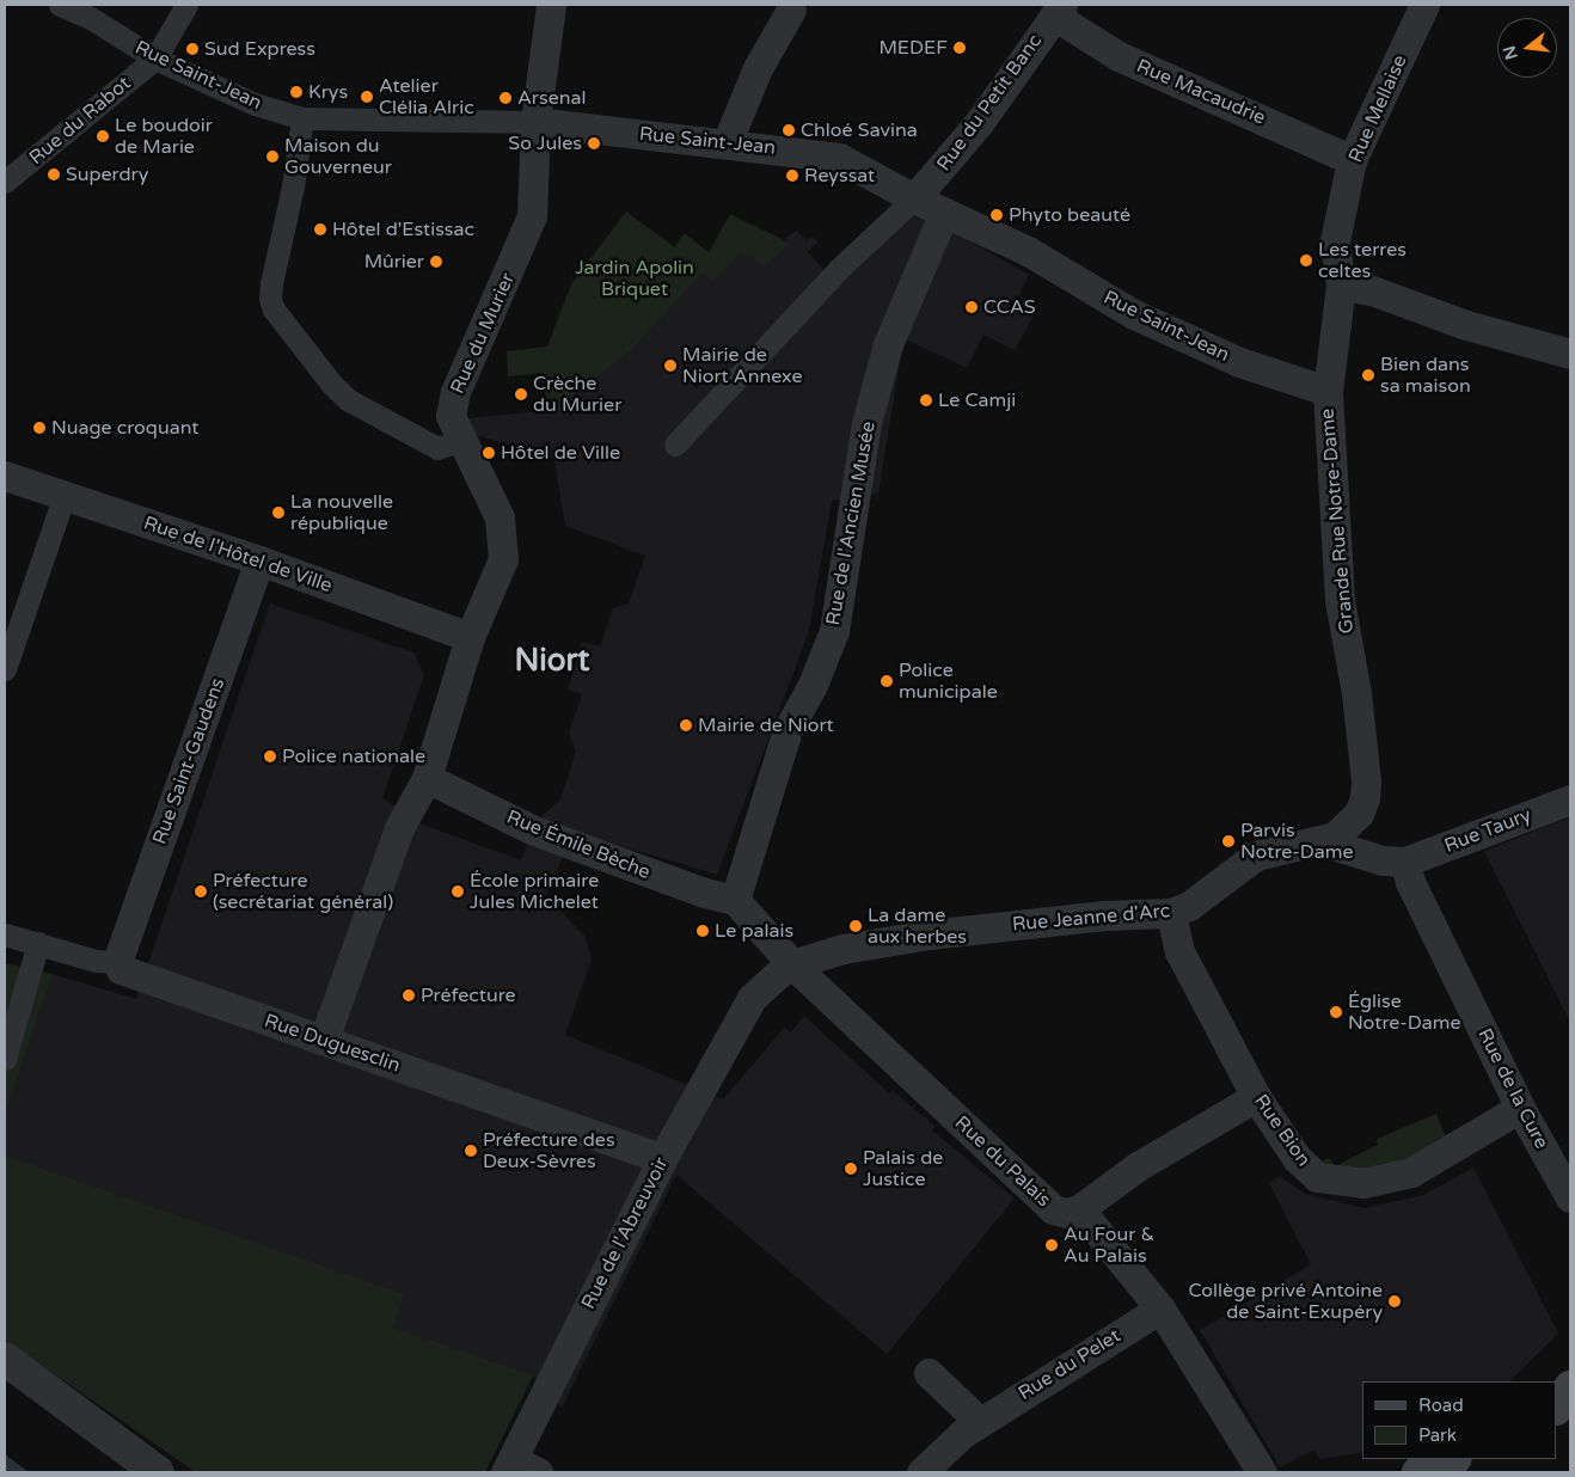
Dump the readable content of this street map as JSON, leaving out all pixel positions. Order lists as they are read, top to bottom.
{
  "streets": {
    "street": [
      "Rue Saint-Jean",
      "Rue Macaudrie",
      "Rue du Petit Banc",
      "Rue Mellaise",
      "Rue du Rabot",
      "Rue du Murier",
      "Grande Rue Notre-Dame",
      "Rue de l'Ancien Musée",
      "Rue de l'Hôtel de Ville",
      "Rue Saint-Gaudens",
      "Rue Taury",
      "Rue Émile Bèche",
      "Rue Jeanne d'Arc",
      "Rue Duguesclin",
      "Rue de la Cure",
      "Rue Bion",
      "Rue du Palais",
      "Rue de l'Abreuvoir",
      "Rue du Pelet"
    ]
  },
  "crossings": [
    ["Rue Saint-Jean", "Rue du Petit Banc"],
    ["Rue Saint-Jean", "Rue du Rabot"],
    ["Rue Saint-Jean", "Rue du Murier"],
    ["Rue Saint-Jean", "Grande Rue Notre-Dame"],
    ["Rue Saint-Jean", "Rue de l'Ancien Musée"],
    ["Rue Macaudrie", "Rue du Petit Banc"],
    ["Rue Macaudrie", "Rue Mellaise"],
    ["Rue Mellaise", "Grande Rue Notre-Dame"],
    ["Rue du Murier", "Rue de l'Hôtel de Ville"],
    ["Rue du Murier", "Rue Émile Bèche"],
    ["Rue du Murier", "Rue Duguesclin"],
    ["Grande Rue Notre-Dame", "Rue Jeanne d'Arc"],
    ["Rue de l'Ancien Musée", "Rue Émile Bèche"],
    ["Rue de l'Ancien Musée", "Rue du Palais"],
    ["Rue de l'Hôtel de Ville", "Rue Saint-Gaudens"],
    ["Rue Saint-Gaudens", "Rue Duguesclin"],
    ["Rue Taury", "Rue de la Cure"],
    ["Rue Émile Bèche", "Rue du Palais"],
    ["Rue Jeanne d'Arc", "Rue Bion"],
    ["Rue Jeanne d'Arc", "Rue du Palais"],
    ["Rue Jeanne d'Arc", "Rue de l'Abreuvoir"],
    ["Rue Duguesclin", "Rue de l'Abreuvoir"],
    ["Rue de la Cure", "Rue Bion"],
    ["Rue du Palais", "Rue de l'Abreuvoir"],
    ["Rue du Palais", "Rue du Pelet"]
  ],
  "districts": ["Niort"],
  "parks": ["Jardin Apolin Briquet"],
  "places": [
    "MEDEF",
    "Sud Express",
    "Krys",
    "Atelier Clélia Alric",
    "Arsenal",
    "Chloé Savina",
    "Le boudoir de Marie",
    "So Jules",
    "Maison du Gouverneur",
    "Superdry",
    "Reyssat",
    "Phyto beauté",
    "Hôtel d'Estissac",
    "Les terres celtes",
    "Mûrier",
    "CCAS",
    "Mairie de Niort Annexe",
    "Bien dans sa maison",
    "Crèche du Murier",
    "Le Camji",
    "Nuage croquant",
    "Hôtel de Ville",
    "La nouvelle république",
    "Police municipale",
    "Mairie de Niort",
    "Police nationale",
    "Parvis Notre-Dame",
    "Préfecture (secrétariat général)",
    "École primaire Jules Michelet",
    "La dame aux herbes",
    "Le palais",
    "Préfecture",
    "Église Notre-Dame",
    "Préfecture des Deux-Sèvres",
    "Palais de Justice",
    "Au Four & Au Palais",
    "Collège privé Antoine de Saint-Exupéry"
  ],
  "legend": ["Road", "Park"],
  "north": "left"
}
